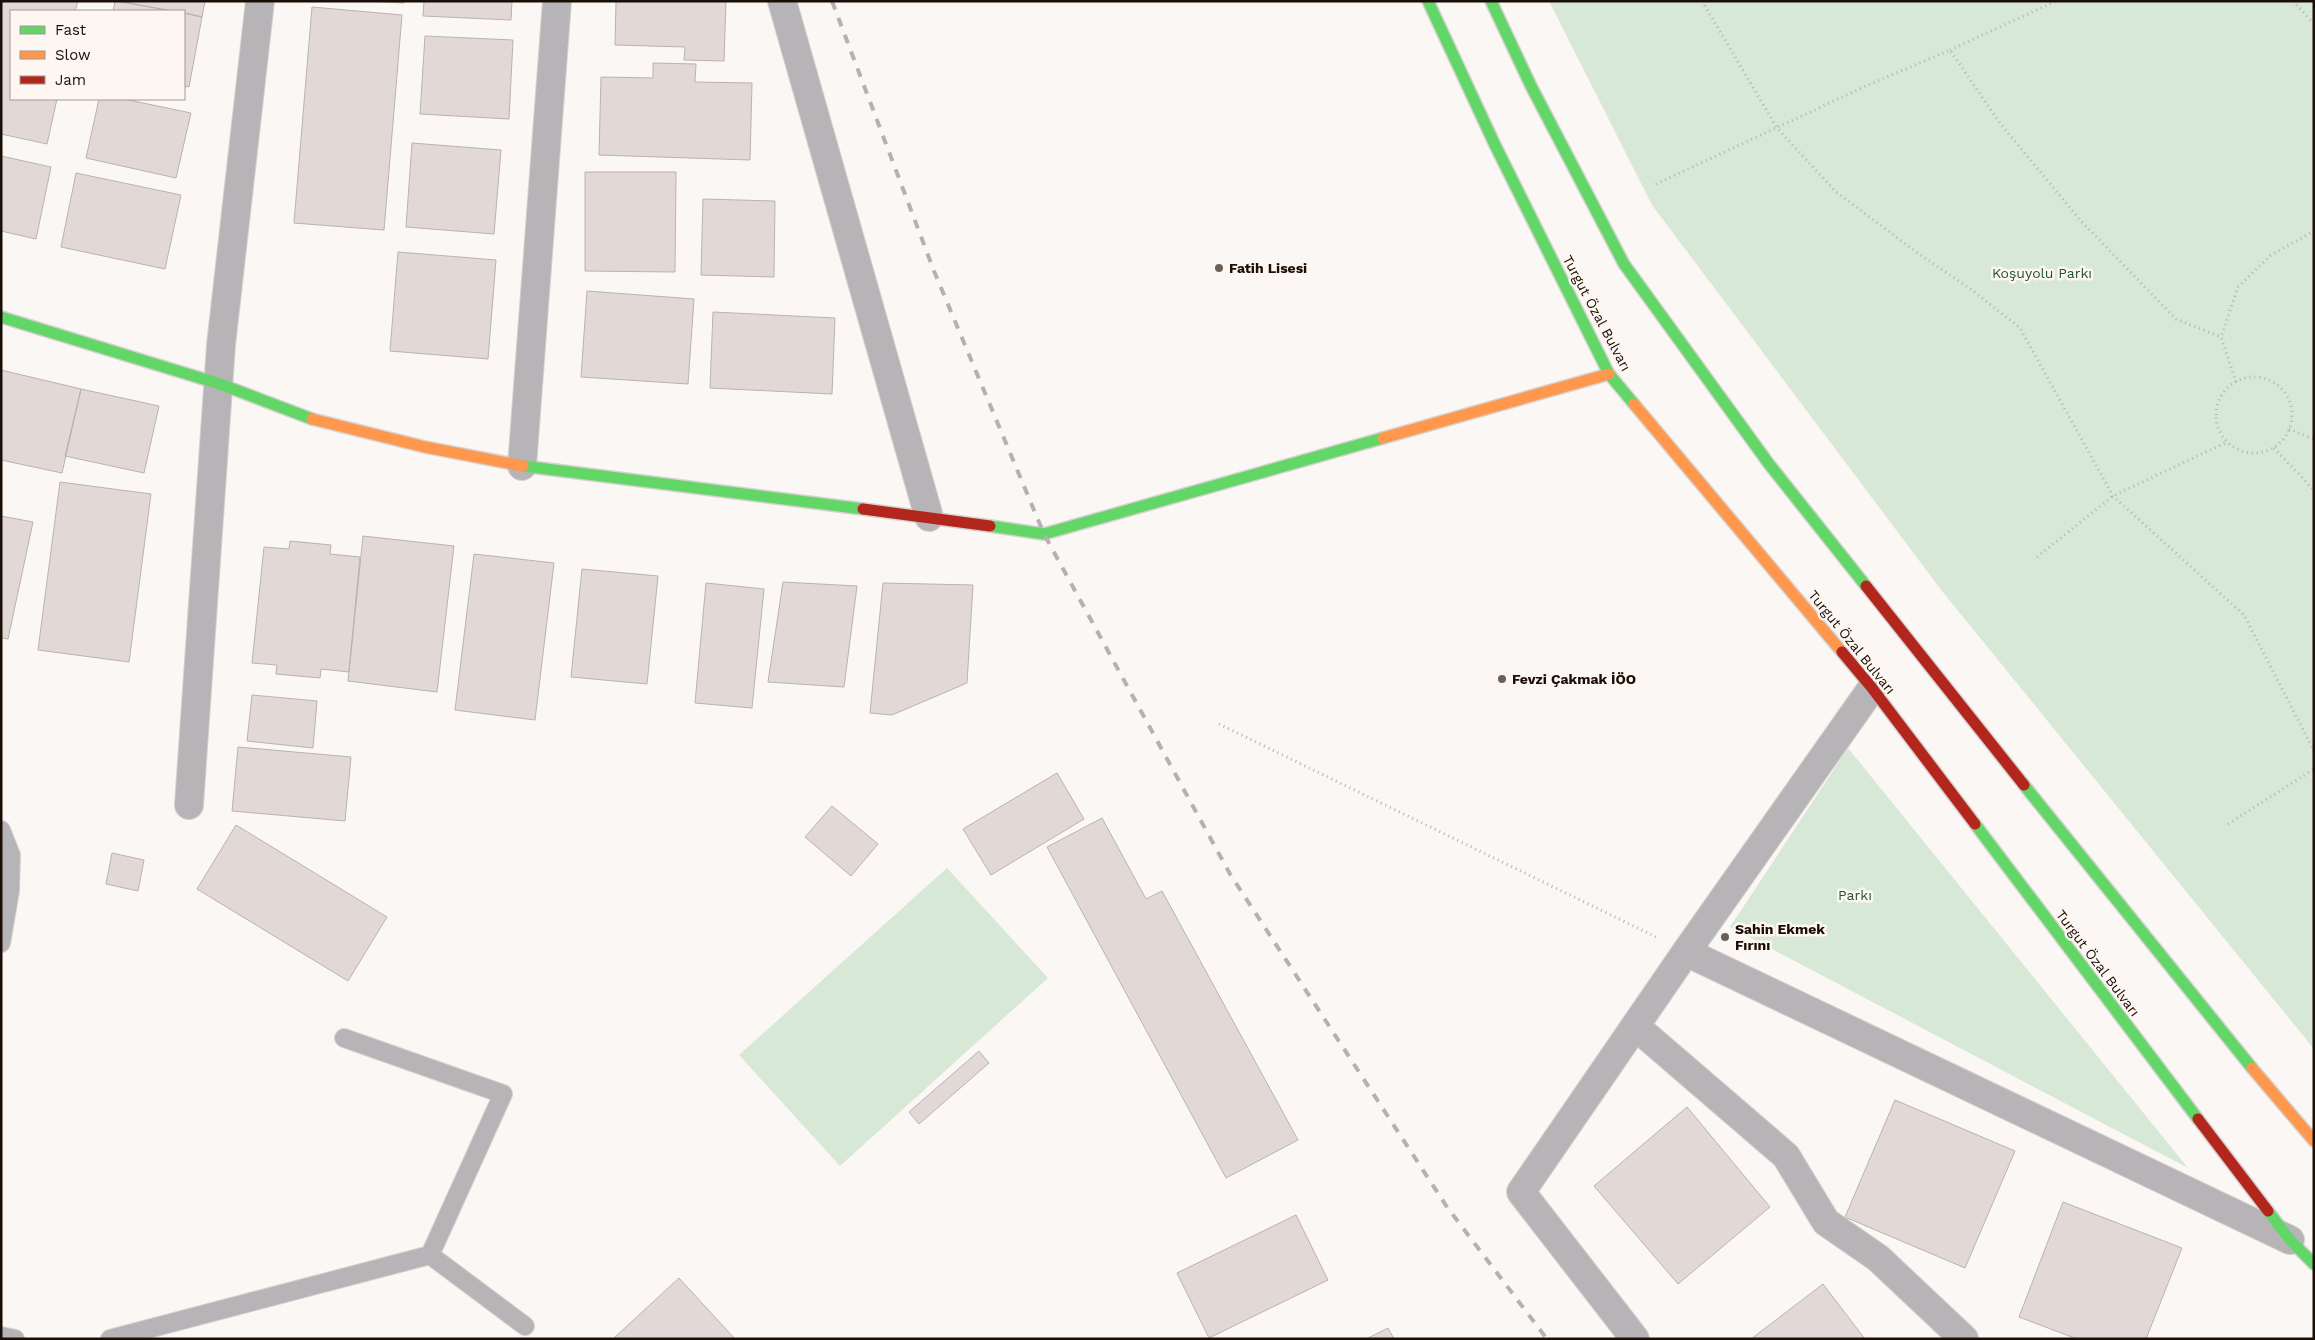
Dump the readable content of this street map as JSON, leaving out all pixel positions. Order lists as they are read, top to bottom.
{
  "streets": {
    "main road": ["Turgut Özal Bulvarı"]
  },
  "parks": ["Koşuyolu Parkı", "Parkı"],
  "places": ["Fatih Lisesi", "Fevzi Çakmak İÖO", "Sahin Ekmek Fırını"],
  "legend": ["Fast", "Slow", "Jam"]
}
